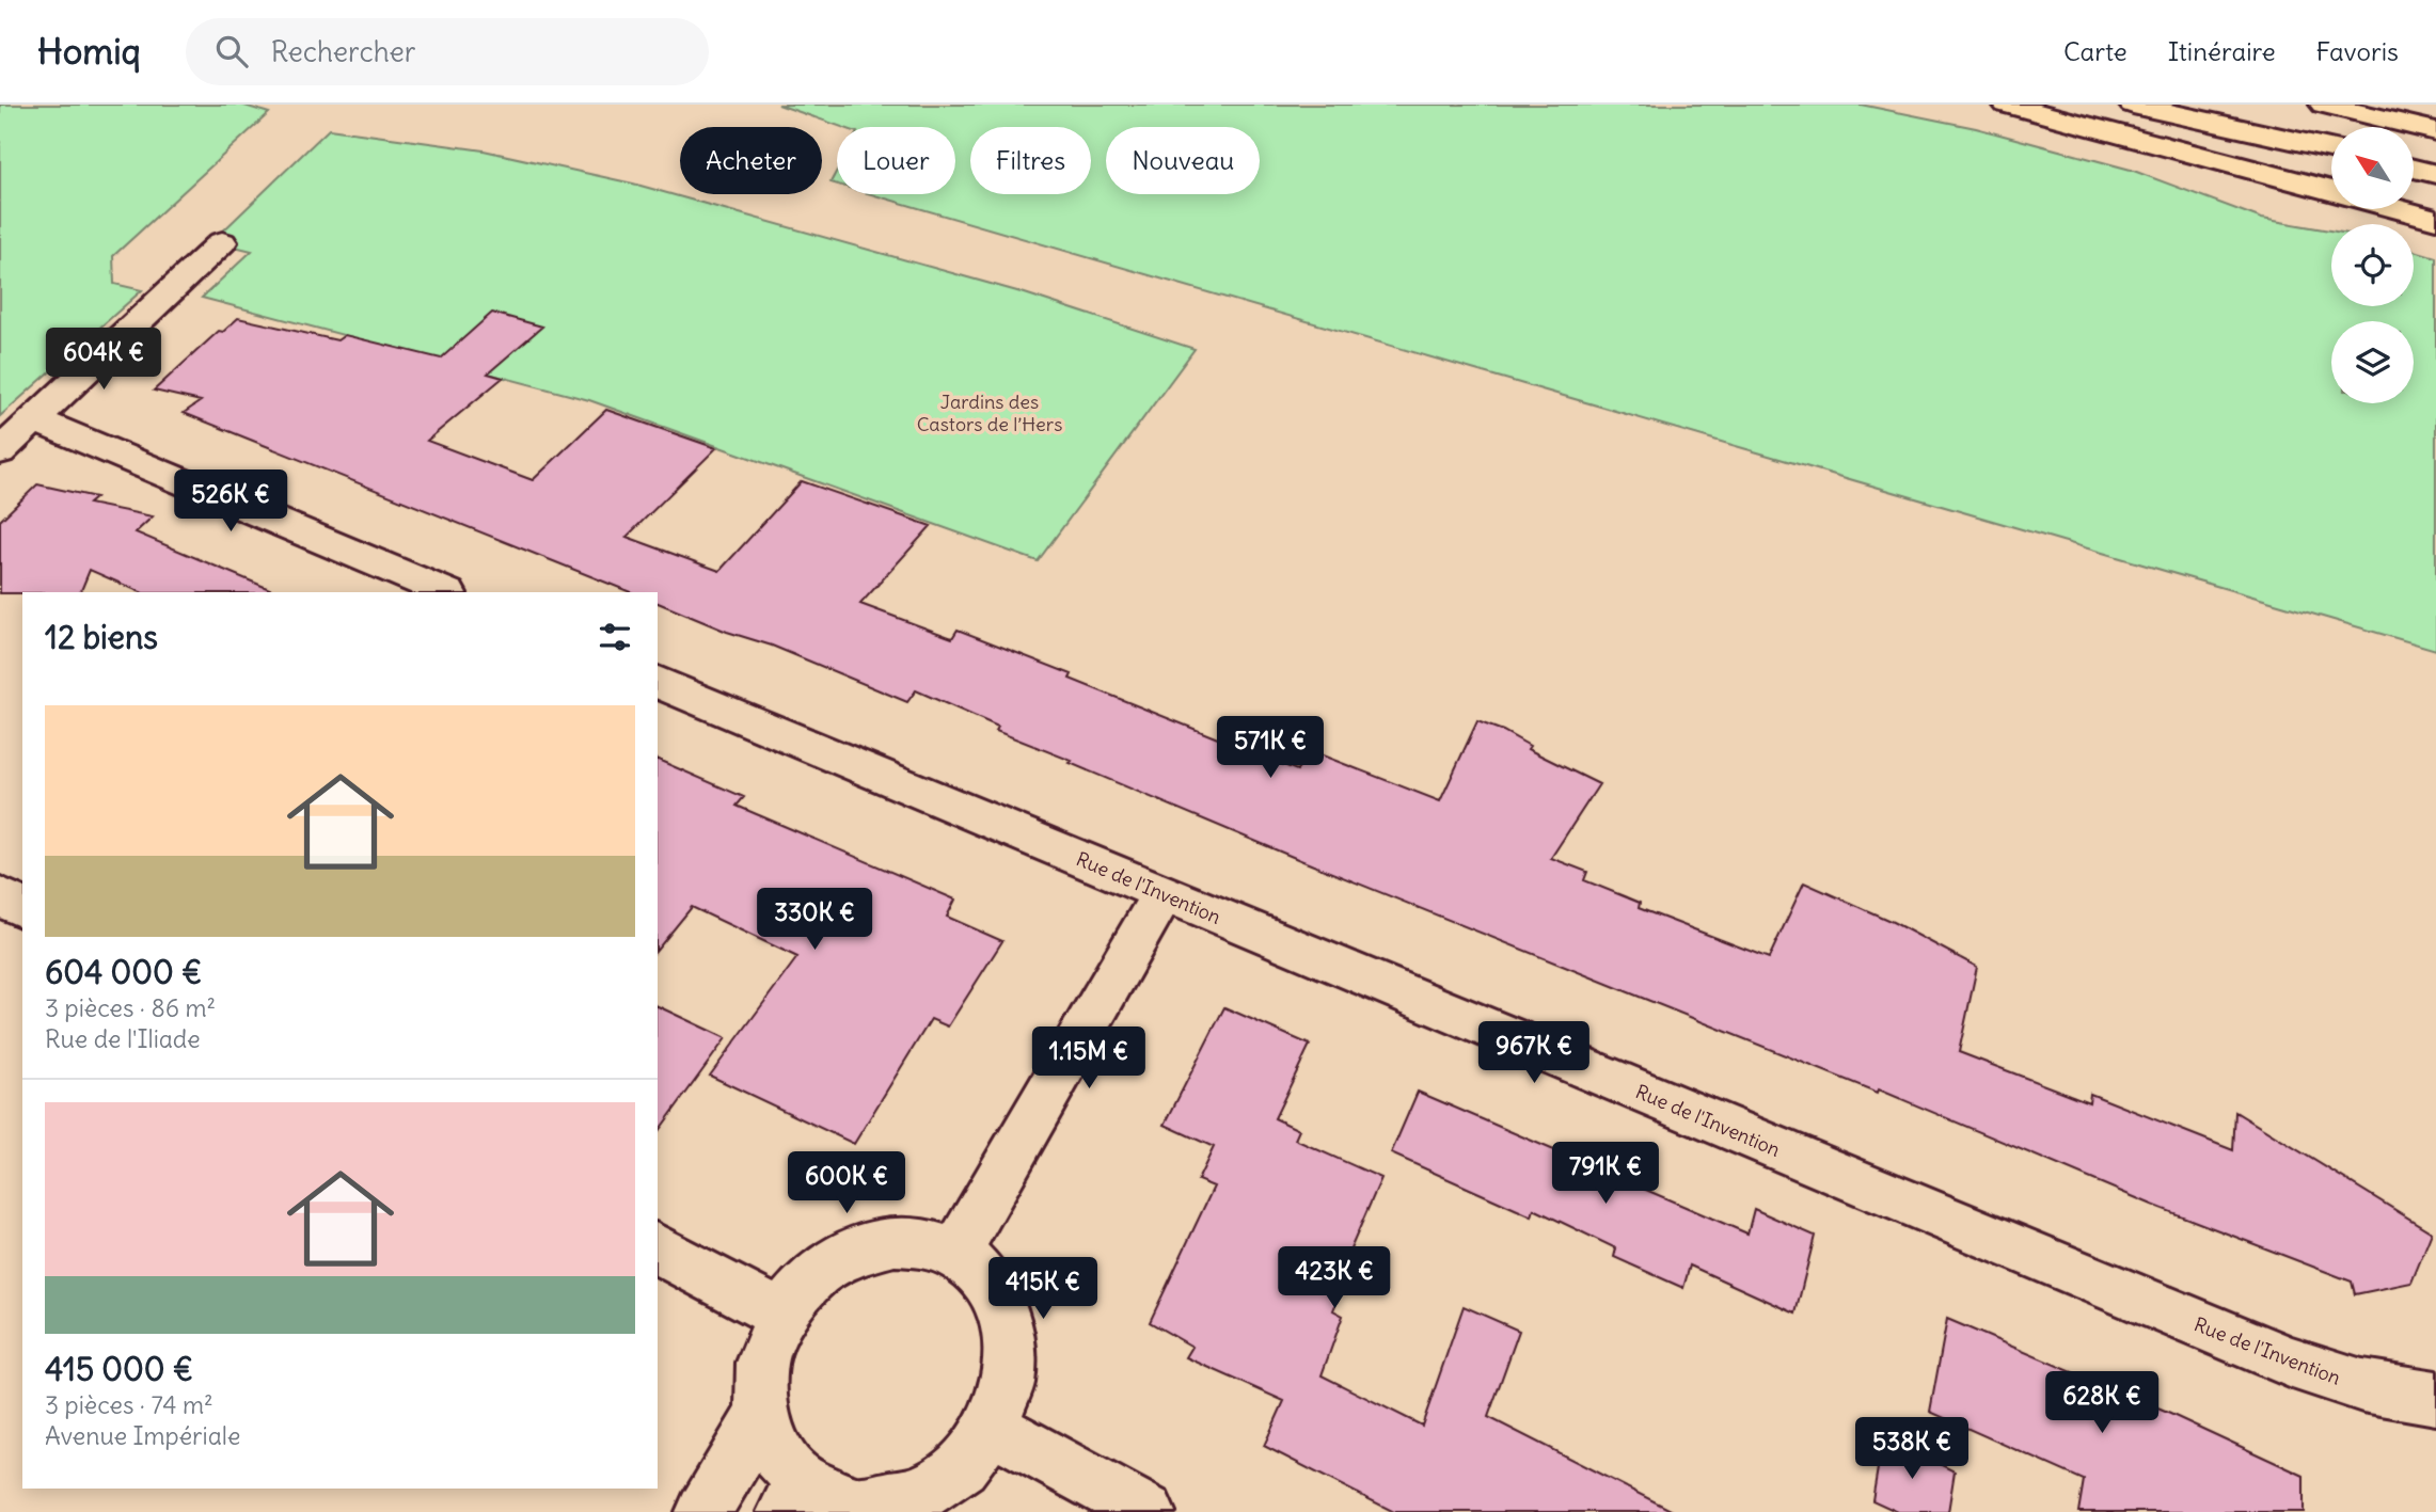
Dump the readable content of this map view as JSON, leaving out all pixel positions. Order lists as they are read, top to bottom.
{
  "streets": {
    "street": ["Rue de l'Invention"]
  },
  "parks": ["Jardins des Castors de l’Hers"],
  "north": "top left",
  "page": {
    "header": "Homiq",
    "search": "Rechercher",
    "nav": ["Carte", "Itinéraire", "Favoris"],
    "chip": [
      "Acheter",
      "Louer",
      "Filtres",
      "Nouveau"
    ],
    "price": [
      "604K €",
      "526K €",
      "571K €",
      "330K €",
      "967K €",
      "1.15M €",
      "791K €",
      "600K €",
      "423K €",
      "415K €",
      "628K €",
      "538K €"
    ],
    "heading": "12 biens",
    "list": [
      {
        "name": "604 000 €",
        "note": "3 pièces · 86 m² · Rue de l'Iliade"
      },
      {
        "name": "415 000 €",
        "note": "3 pièces · 74 m² · Avenue Impériale"
      }
    ]
  }
}
